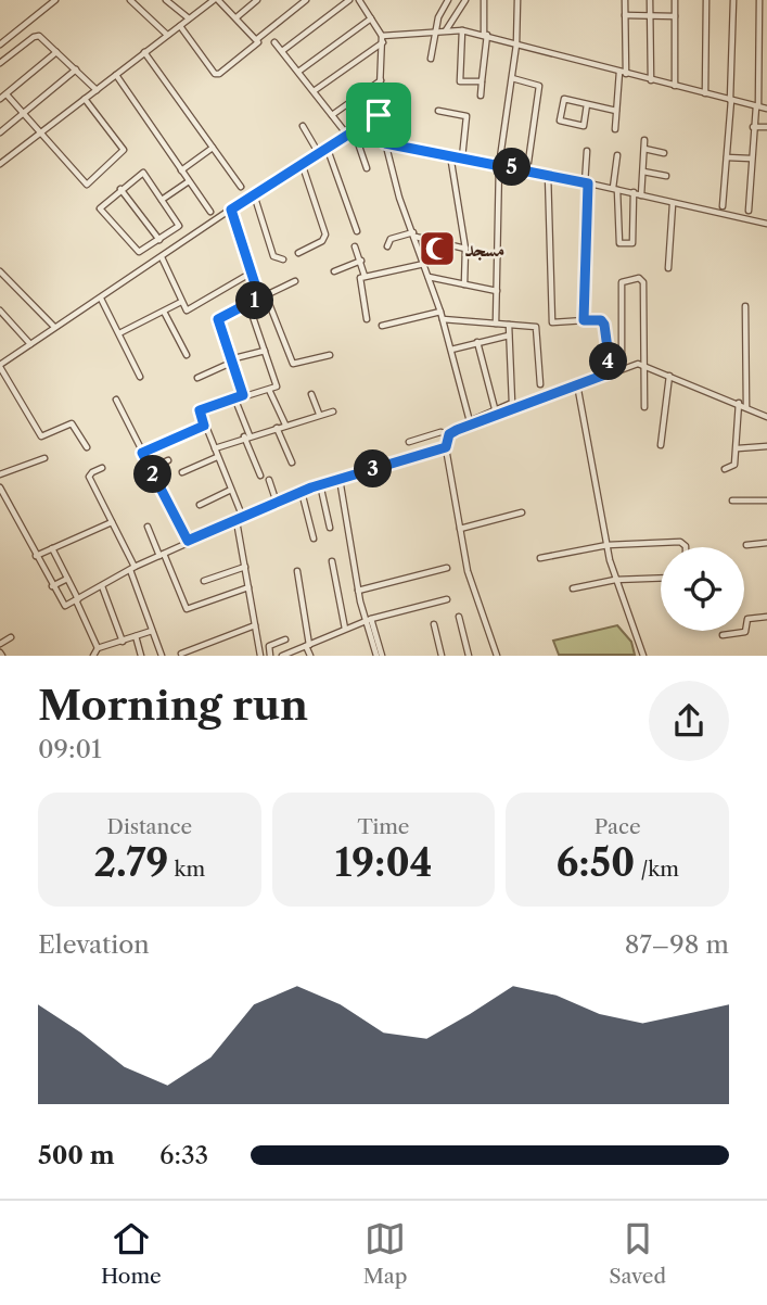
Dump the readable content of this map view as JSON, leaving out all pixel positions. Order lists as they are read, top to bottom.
{
  "places": {
    "mosque": ["مسجد"]
  },
  "page": {
    "pins": [
      "5",
      "1",
      "4",
      "3",
      "2"
    ],
    "heading": ["Morning run", "09:01"],
    "stats": [
      ["Distance", "2.79 km"],
      ["Time", "19:04"],
      ["Pace", "6:50 /km"]
    ],
    "chart": ["Elevation", "87–98 m"],
    "list": [
      {
        "name": "500 m",
        "note": "6:33"
      }
    ],
    "tabs": ["Home", "Map", "Saved"]
  }
}
